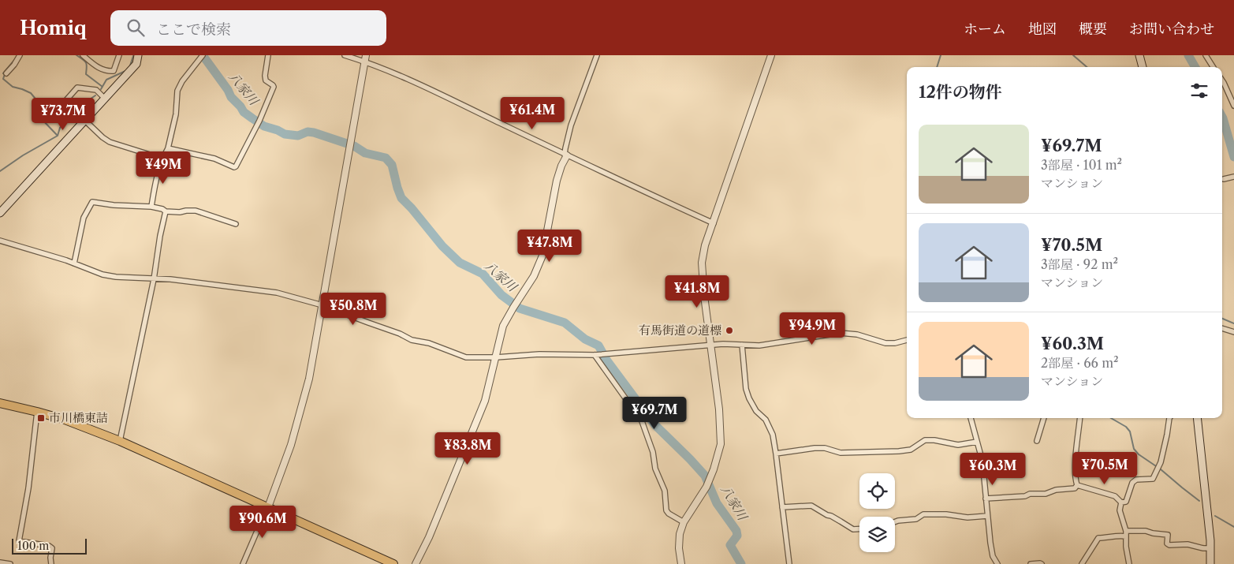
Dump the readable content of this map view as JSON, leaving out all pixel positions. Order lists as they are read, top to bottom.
{
  "water": ["八家川"],
  "places": {
    "other": ["有馬街道の道標"],
    "transit": ["市川橋東詰"]
  },
  "scale_bar": "100 m",
  "page": {
    "header": "Homiq",
    "search": "ここで検索",
    "nav": [
      "ホーム",
      "地図",
      "概要",
      "お問い合わせ"
    ],
    "heading": "12件の物件",
    "price": [
      "¥61.4M",
      "¥73.7M",
      "¥49M",
      "¥47.8M",
      "¥41.8M",
      "¥50.8M",
      "¥94.9M",
      "¥69.7M",
      "¥83.8M",
      "¥70.5M",
      "¥60.3M",
      "¥90.6M"
    ],
    "list": [
      {
        "name": "¥69.7M",
        "note": "3部屋 · 101 m² · マンション"
      },
      {
        "name": "¥70.5M",
        "note": "3部屋 · 92 m² · マンション"
      },
      {
        "name": "¥60.3M",
        "note": "2部屋 · 66 m² · マンション"
      }
    ],
    "scale": "100 m"
  }
}
